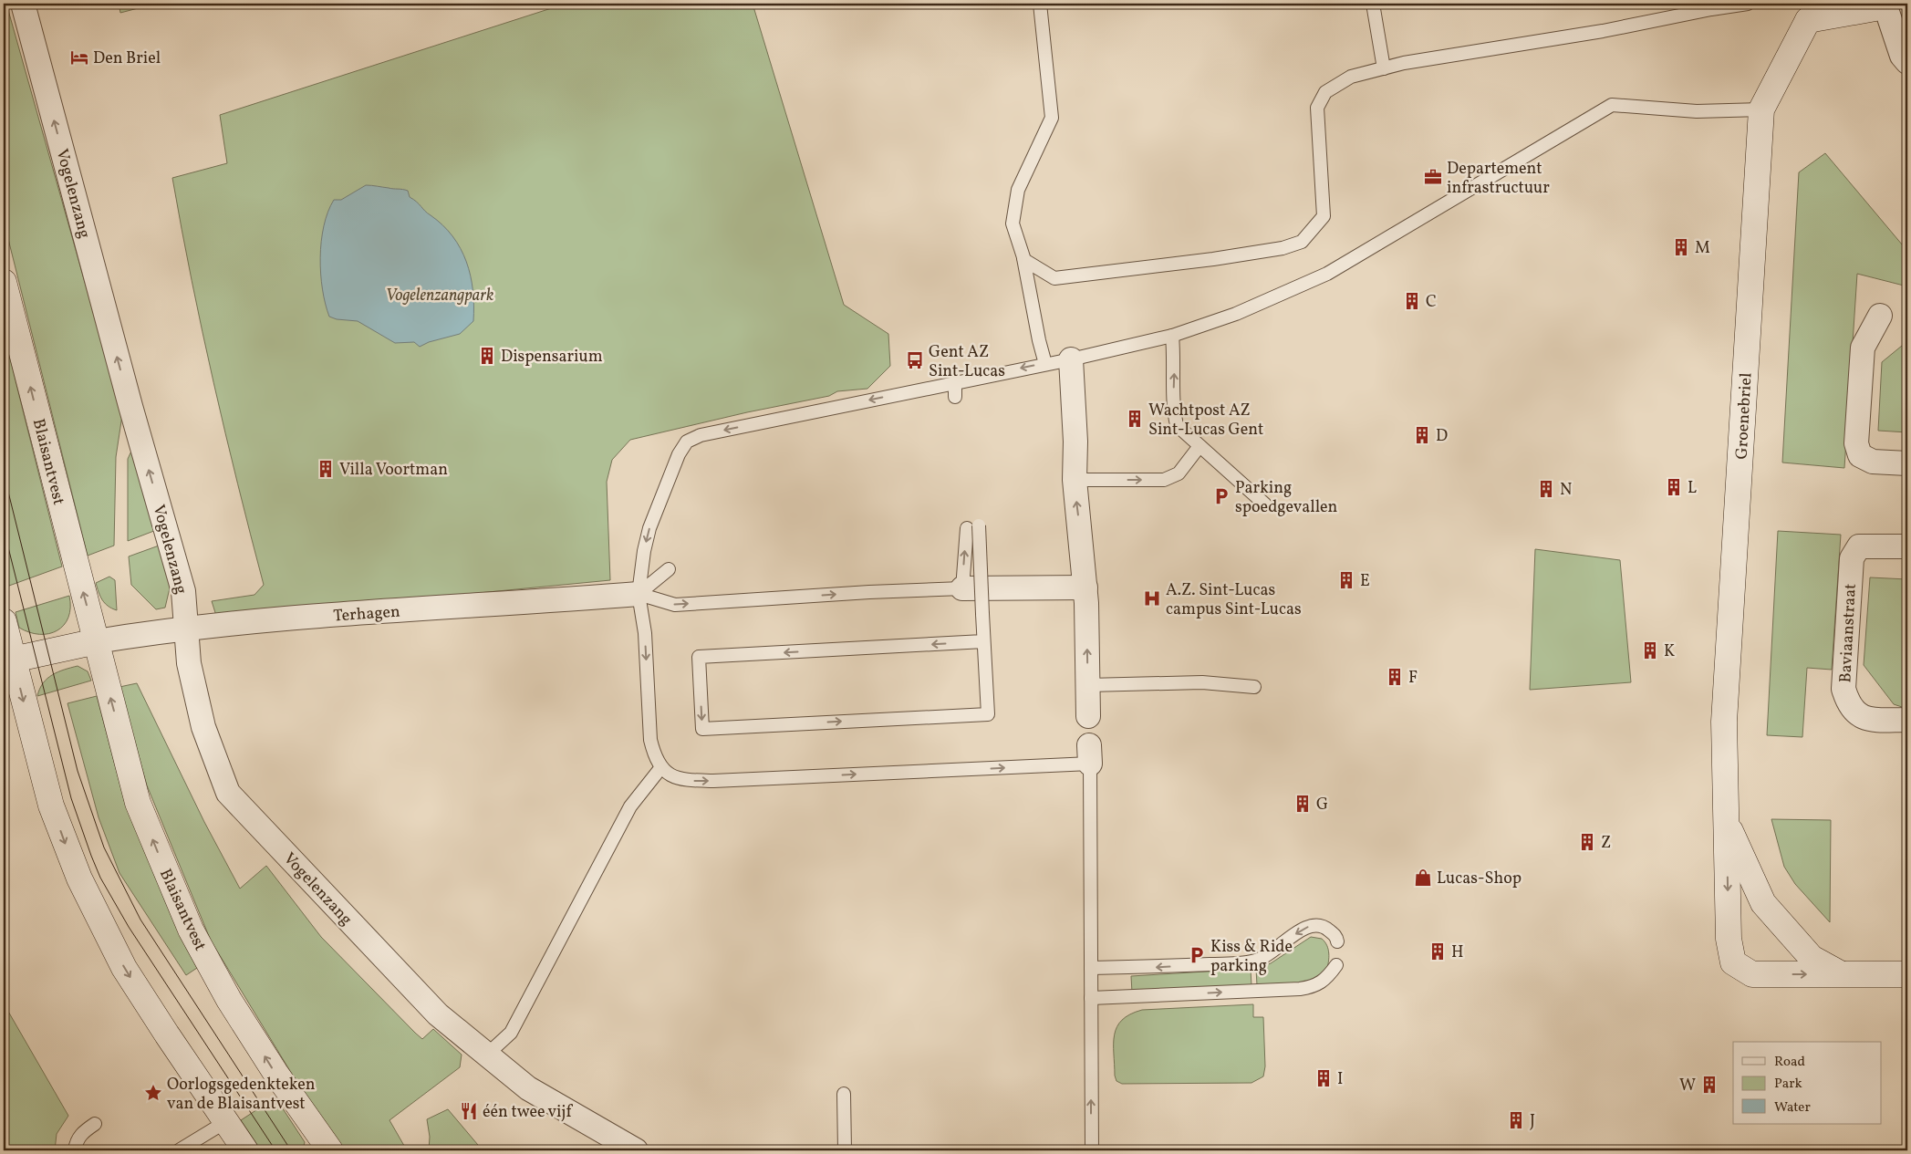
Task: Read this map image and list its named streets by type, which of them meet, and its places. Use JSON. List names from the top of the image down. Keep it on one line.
{"streets":{"main road":["Groenebriel","Blaisantvest"],"street":["Vogelenzang","Terhagen","Baviaanstraat"]},"crossings":[["Vogelenzang","Terhagen"],["Blaisantvest","Terhagen"]],"one_way":["Vogelenzang"],"parks":["Vogelenzangpark"],"places":{"hotel":["Den Briel"],"office":["Departement infrastructuur"],"building":["M","C","Dispensarium","Wachtpost AZ Sint-Lucas Gent","D","Villa Voortman","L","N","E","K","F","G","Z","H","I","W","J"],"bus stop":["Gent AZ Sint-Lucas"],"parking":["Parking spoedgevallen","Kiss & Ride parking"],"hospital":["A.Z. Sint-Lucas campus Sint-Lucas"],"shop":["Lucas-Shop"],"place":["Oorlogsgedenkteken van de Blaisantvest"],"restaurant":["één twee vijf"]},"legend":["Road","Park","Water"]}
